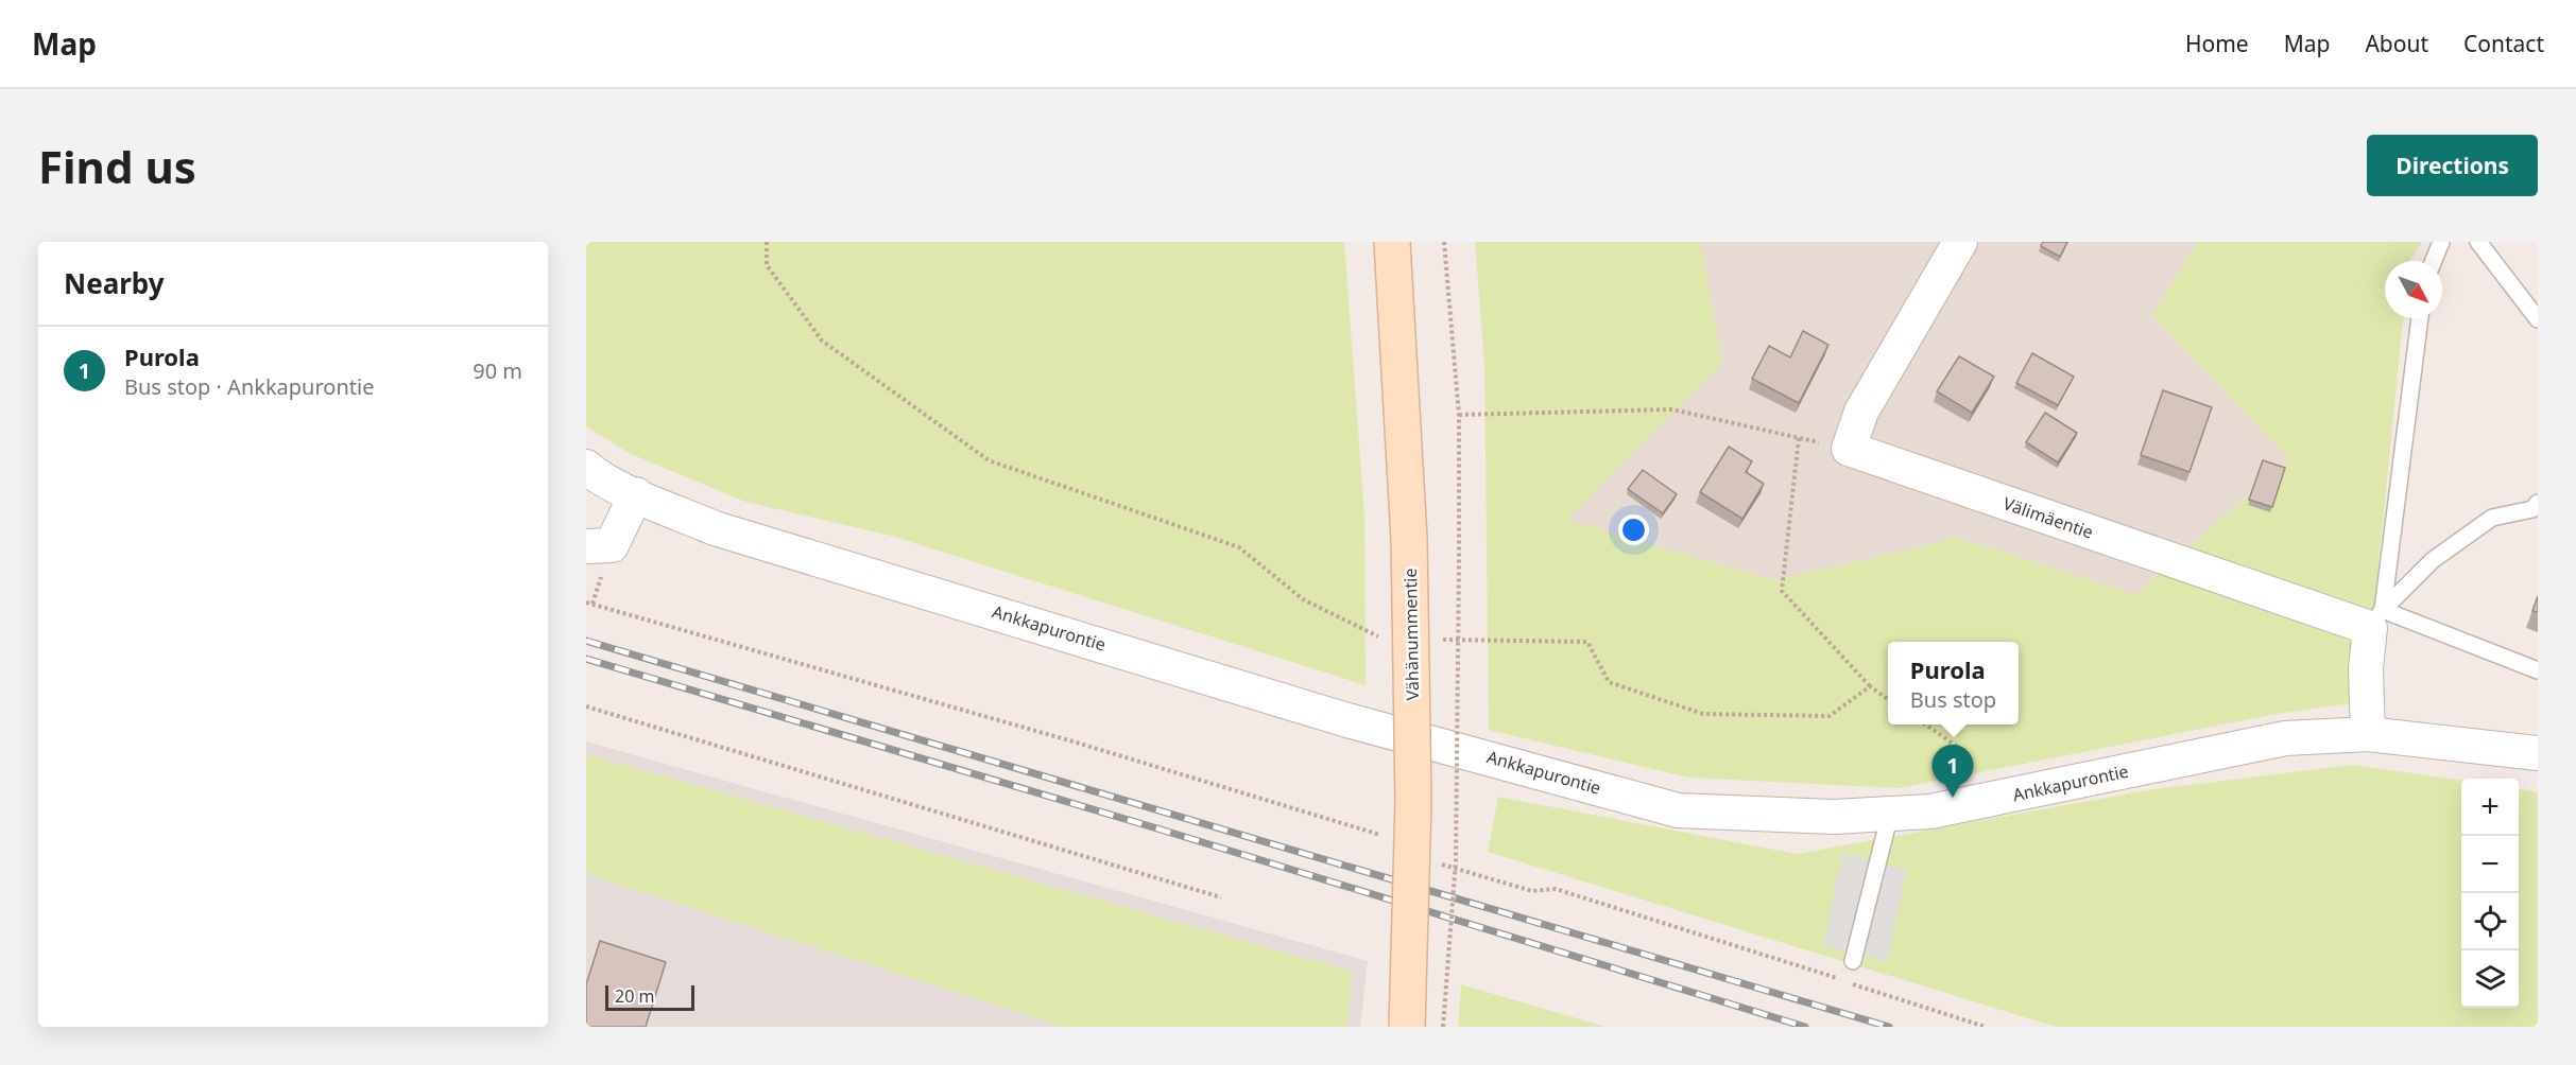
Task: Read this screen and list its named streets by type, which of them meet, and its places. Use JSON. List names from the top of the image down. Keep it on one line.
{"streets":{"main road":["Vähänummentie"],"street":["Välimäentie","Ankkapurontie"]},"scale_bar":"20 m","north":"bottom right","page":{"header":"Map","nav":["Home","Map","About","Contact"],"buttons":"Directions","title":"Find us","heading":"Nearby","list":[{"mark":"1","name":"Purola","note":"Bus stop · Ankkapurontie","value":"90 m"}],"popup":["Purola","Bus stop"],"pins":"1","map_buttons":["+","−"],"scale":"20 m"}}
